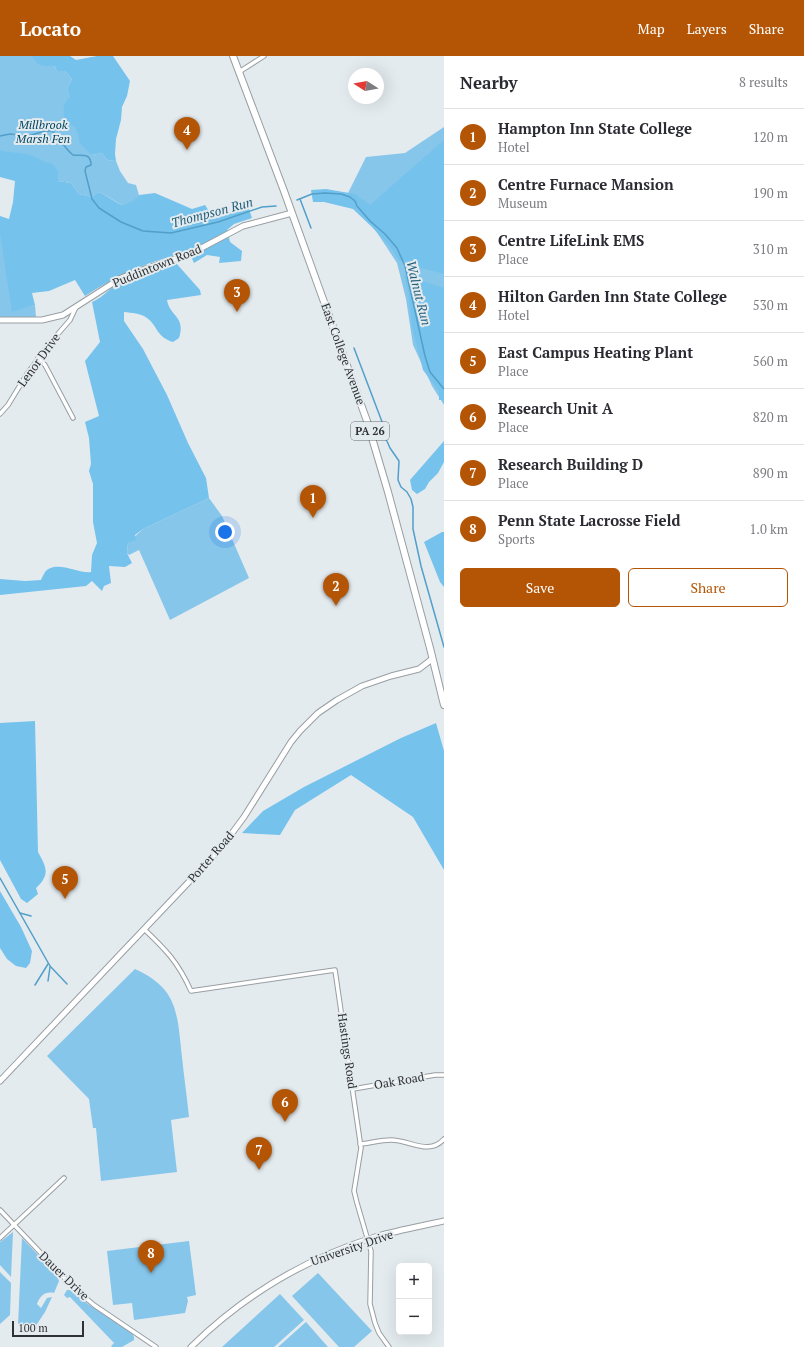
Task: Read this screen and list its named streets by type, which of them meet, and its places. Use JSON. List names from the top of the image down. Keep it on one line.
{"streets":{"main road":["East College Avenue","PA 26"],"street":["Puddintown Road","Lenor Drive","Porter Road","Hastings Road","Oak Road","University Drive","Dauer Drive"]},"crossings":[["Puddintown Road","East College Avenue"],["Puddintown Road","Lenor Drive"],["East College Avenue","Porter Road"],["Porter Road","Hastings Road"],["Hastings Road","Oak Road"],["Hastings Road","University Drive"]],"water":["Thompson Run","Walnut Run"],"parks":["Millbrook Marsh Fen"],"scale_bar":"100 m","north":"left","page":{"header":"Locato","nav":["Map","Layers","Share"],"heading":["Nearby","8 results"],"list":[{"mark":"1","name":"Hampton Inn State College","note":"Hotel","value":"120 m"},{"mark":"2","name":"Centre Furnace Mansion","note":"Museum","value":"190 m"},{"mark":"3","name":"Centre LifeLink EMS","note":"Place","value":"310 m"},{"mark":"4","name":"Hilton Garden Inn State College","note":"Hotel","value":"530 m"},{"mark":"5","name":"East Campus Heating Plant","note":"Place","value":"560 m"},{"mark":"6","name":"Research Unit A","note":"Place","value":"820 m"},{"mark":"7","name":"Research Building D","note":"Place","value":"890 m"},{"mark":"8","name":"Penn State Lacrosse Field","note":"Sports","value":"1.0 km"}],"pins":["4","3","1","2","5","6","7","8"],"buttons":["Save","Share"],"map_buttons":["+","−"],"scale":"100 m"}}
